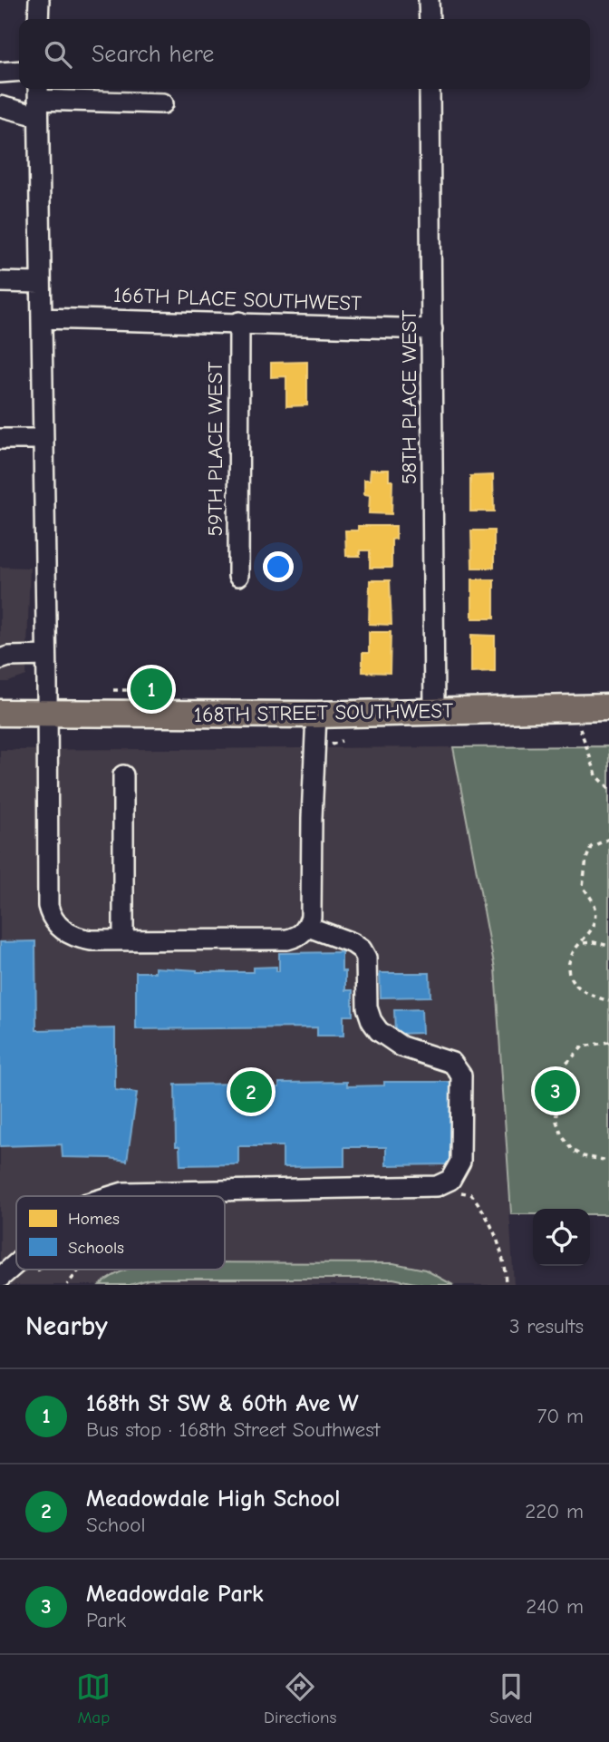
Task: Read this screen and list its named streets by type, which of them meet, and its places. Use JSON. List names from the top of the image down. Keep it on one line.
{"streets":{"main road":["168TH STREET SOUTHWEST"],"street":["166TH PLACE SOUTHWEST","58TH PLACE WEST","59TH PLACE WEST"]},"crossings":[["166TH PLACE SOUTHWEST","58TH PLACE WEST"],["166TH PLACE SOUTHWEST","59TH PLACE WEST"],["58TH PLACE WEST","168TH STREET SOUTHWEST"]],"legend":["Homes","Schools"],"page":{"search":"Search here","pins":["1","3","2"],"heading":["Nearby","3 results"],"list":[{"mark":"1","name":"168th St SW & 60th Ave W","note":"Bus stop · 168th Street Southwest","value":"70 m"},{"mark":"2","name":"Meadowdale High School","note":"School","value":"220 m"},{"mark":"3","name":"Meadowdale Park","note":"Park","value":"240 m"}],"nav":["Map","Directions","Saved"]}}
